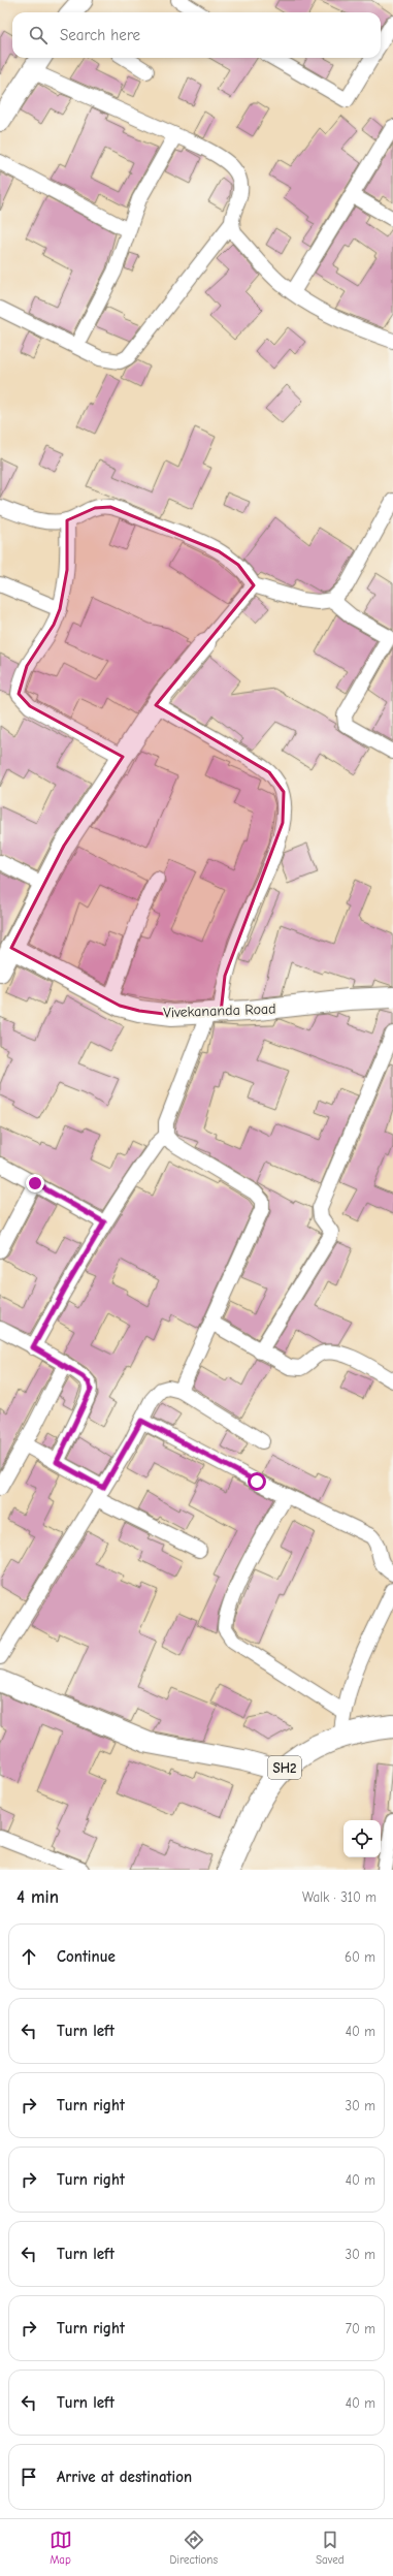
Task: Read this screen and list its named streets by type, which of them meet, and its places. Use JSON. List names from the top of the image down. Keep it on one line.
{"streets":{"main road":["SH2"],"street":["Vivekananda Road"]},"page":{"search":"Search here","heading":["4 min","Walk · 310 m"],"list":[["Continue","60 m"],["Turn left","40 m"],["Turn right","30 m"],["Turn right","40 m"],["Turn left","30 m"],["Turn right","70 m"],["Turn left","40 m"],"Arrive at destination"],"nav":["Map","Directions","Saved"]}}
